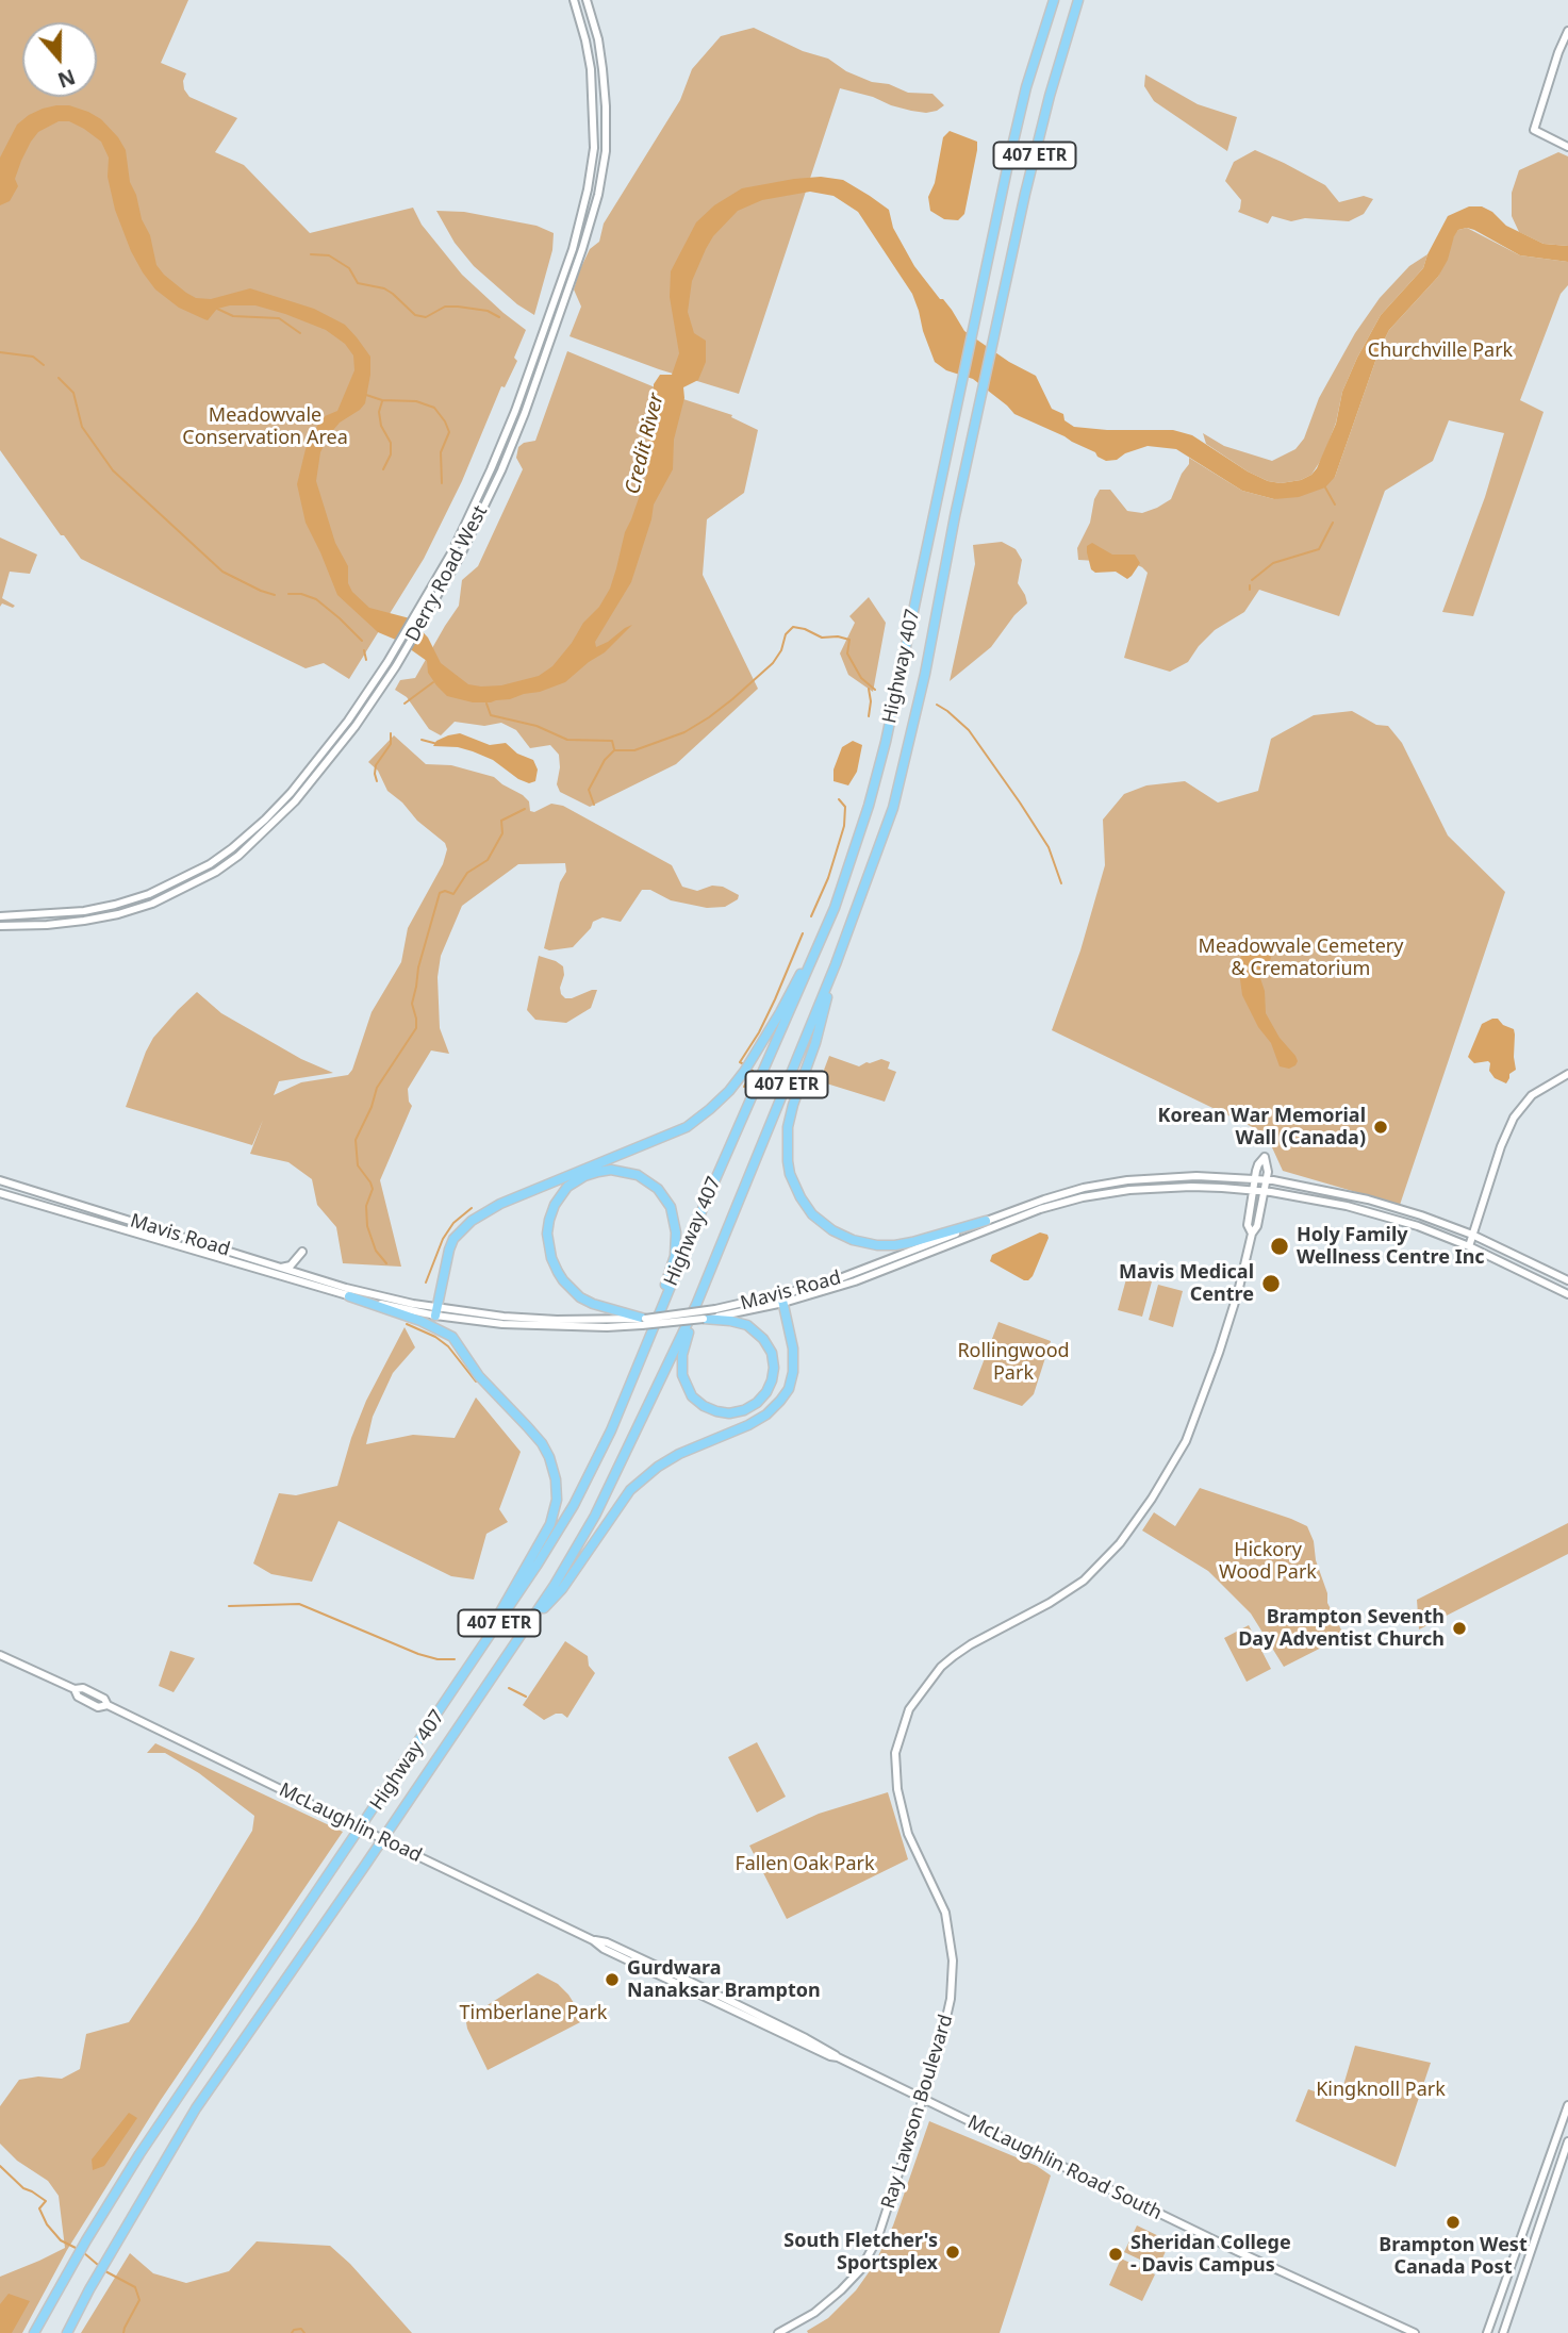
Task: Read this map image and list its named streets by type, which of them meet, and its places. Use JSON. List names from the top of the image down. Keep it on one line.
{"streets":{"highway":["407 ETR","Highway 407"],"main road":["Derry Road West","Mavis Road","McLaughlin Road","Ray Lawson Boulevard","McLaughlin Road South"]},"crossings":[["Mavis Road","Ray Lawson Boulevard"],["McLaughlin Road","McLaughlin Road South"],["Ray Lawson Boulevard","McLaughlin Road South"]],"water":["Credit River"],"parks":["Churchville Park","Meadowvale Conservation Area","Meadowvale Cemetery & Crematorium","Rollingwood Park","Hickory Wood Park","Fallen Oak Park","Timberlane Park","Kingknoll Park"],"places":["Korean War Memorial Wall (Canada)","Holy Family Wellness Centre Inc","Mavis Medical Centre","Brampton Seventh Day Adventist Church","Gurdwara Nanaksar Brampton","Brampton West Canada Post","South Fletcher's Sportsplex","Sheridan College - Davis Campus"],"north":"bottom"}
